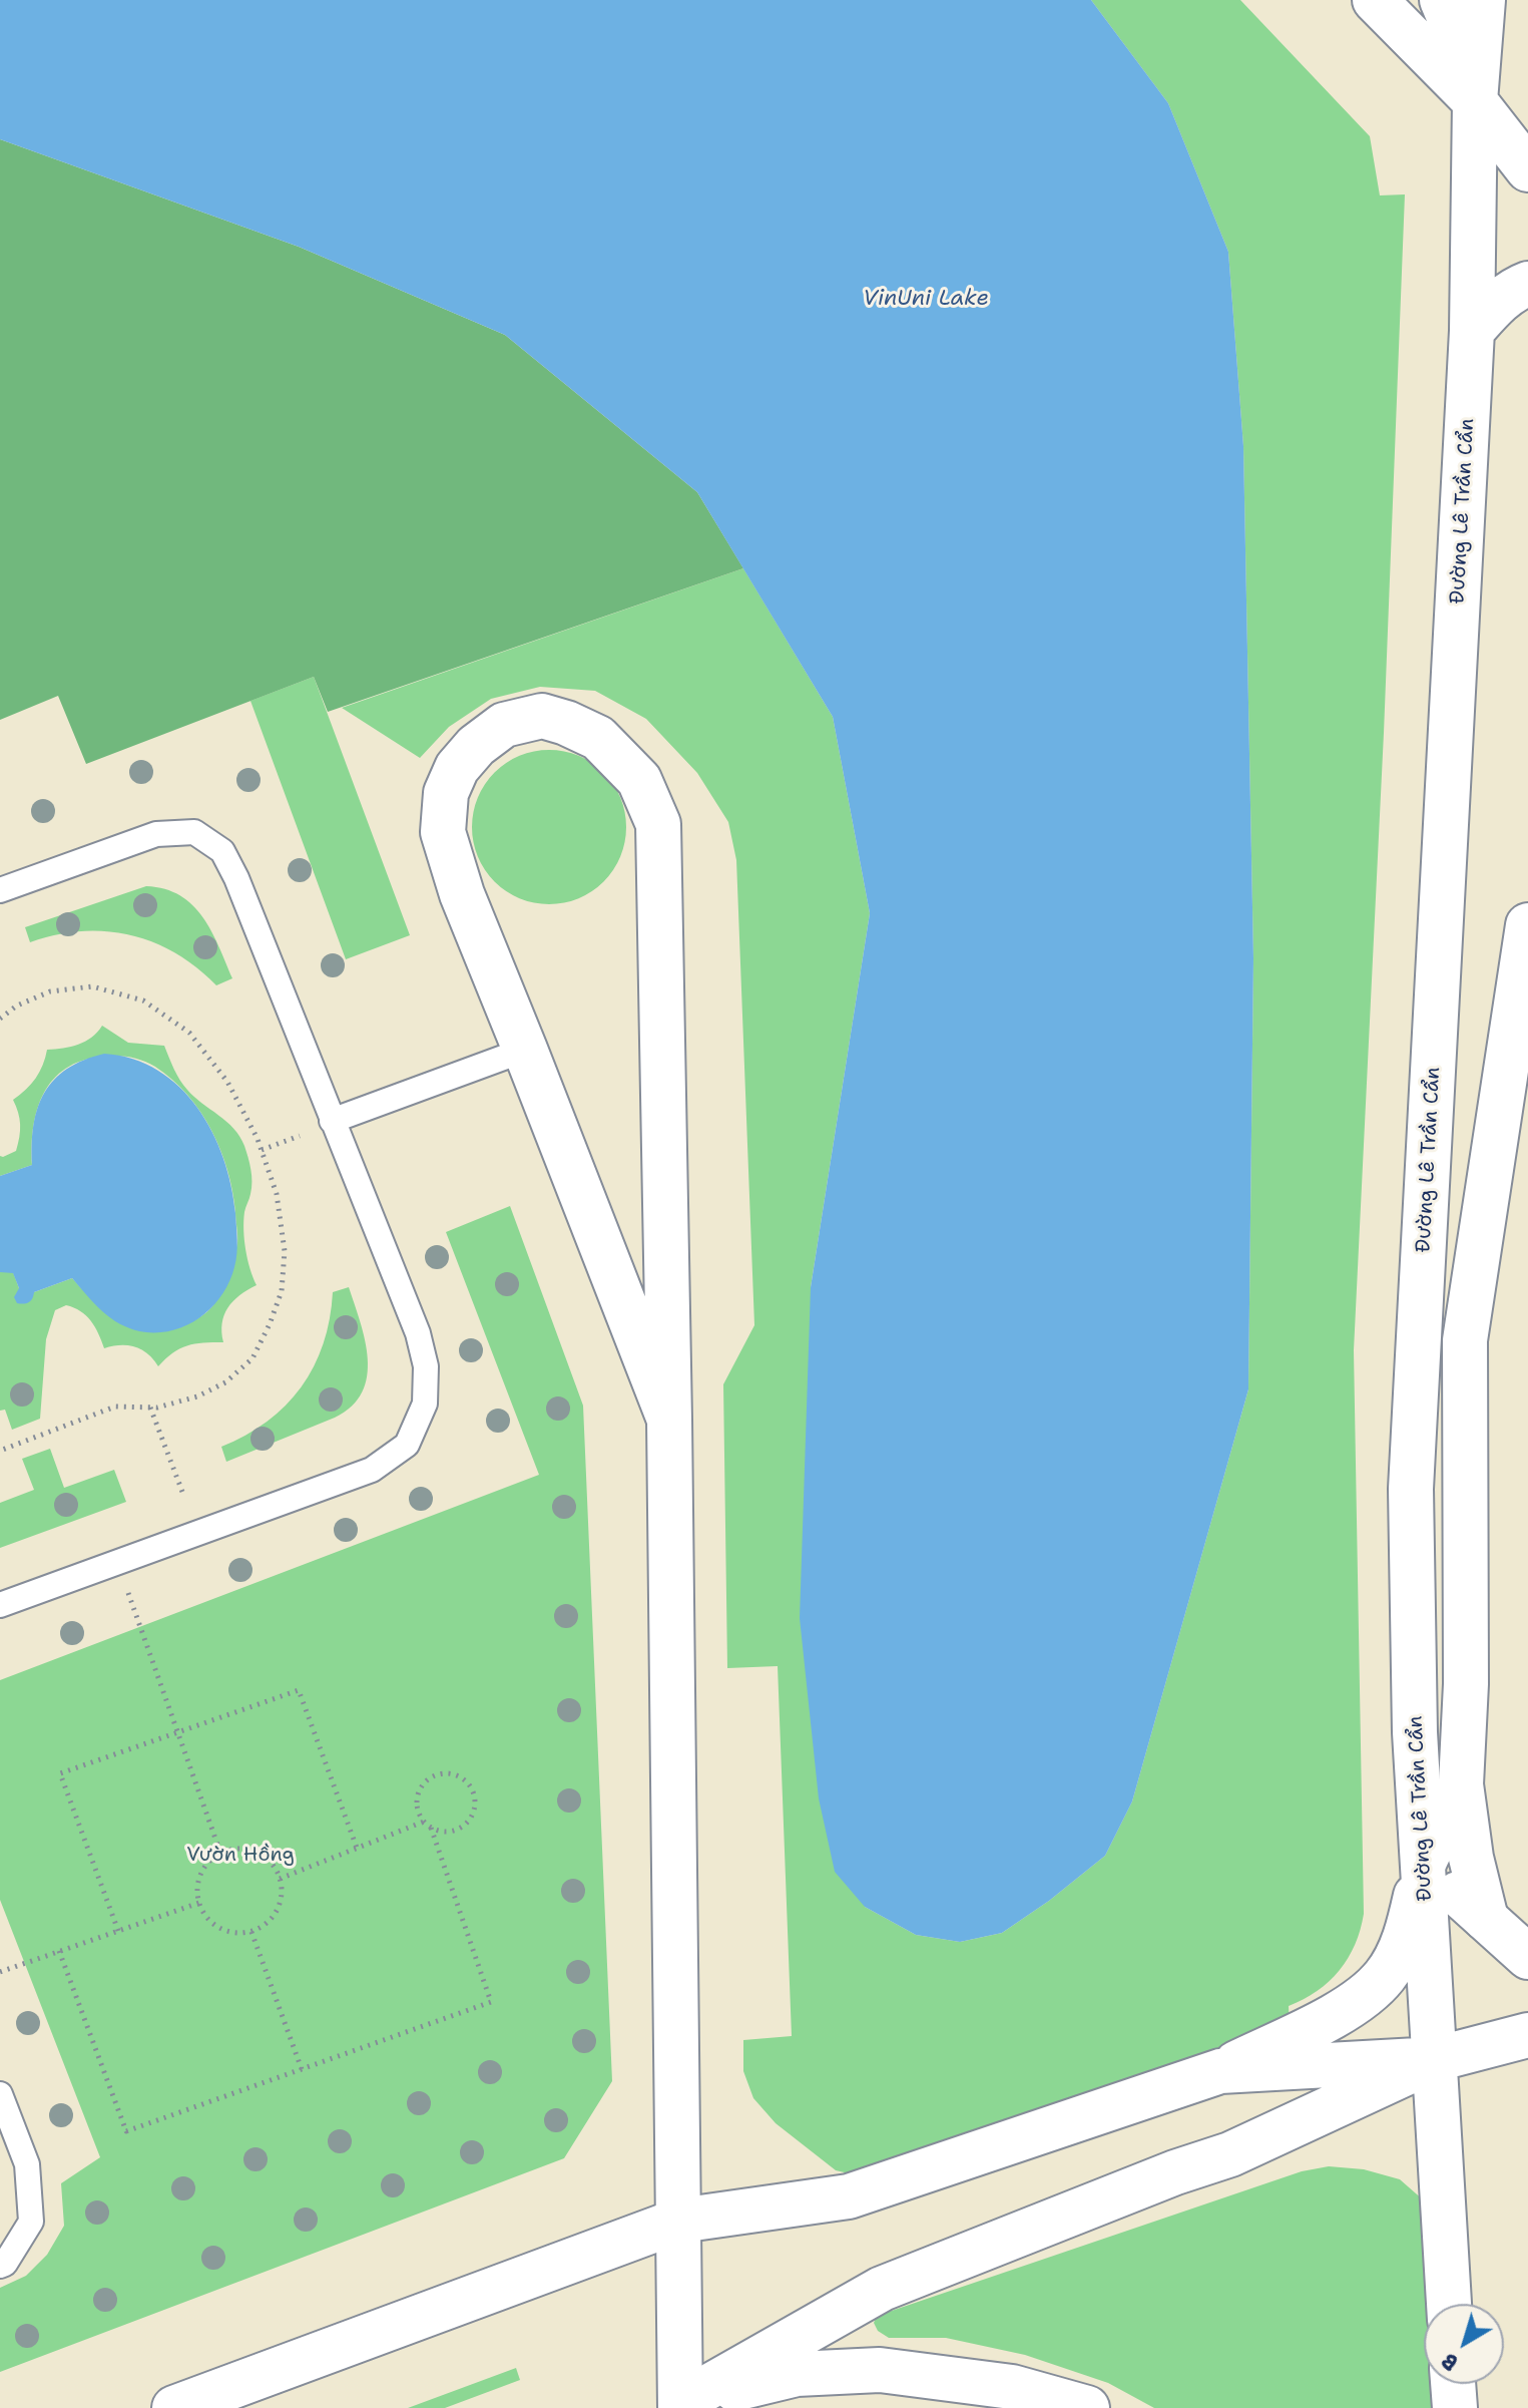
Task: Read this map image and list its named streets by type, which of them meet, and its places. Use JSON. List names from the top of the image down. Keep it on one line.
{"streets":{"main road":["Đường Lê Trần Cẩn"]},"water":["VinUni Lake"],"parks":["Vườn Hồng"],"north":"bottom left"}
